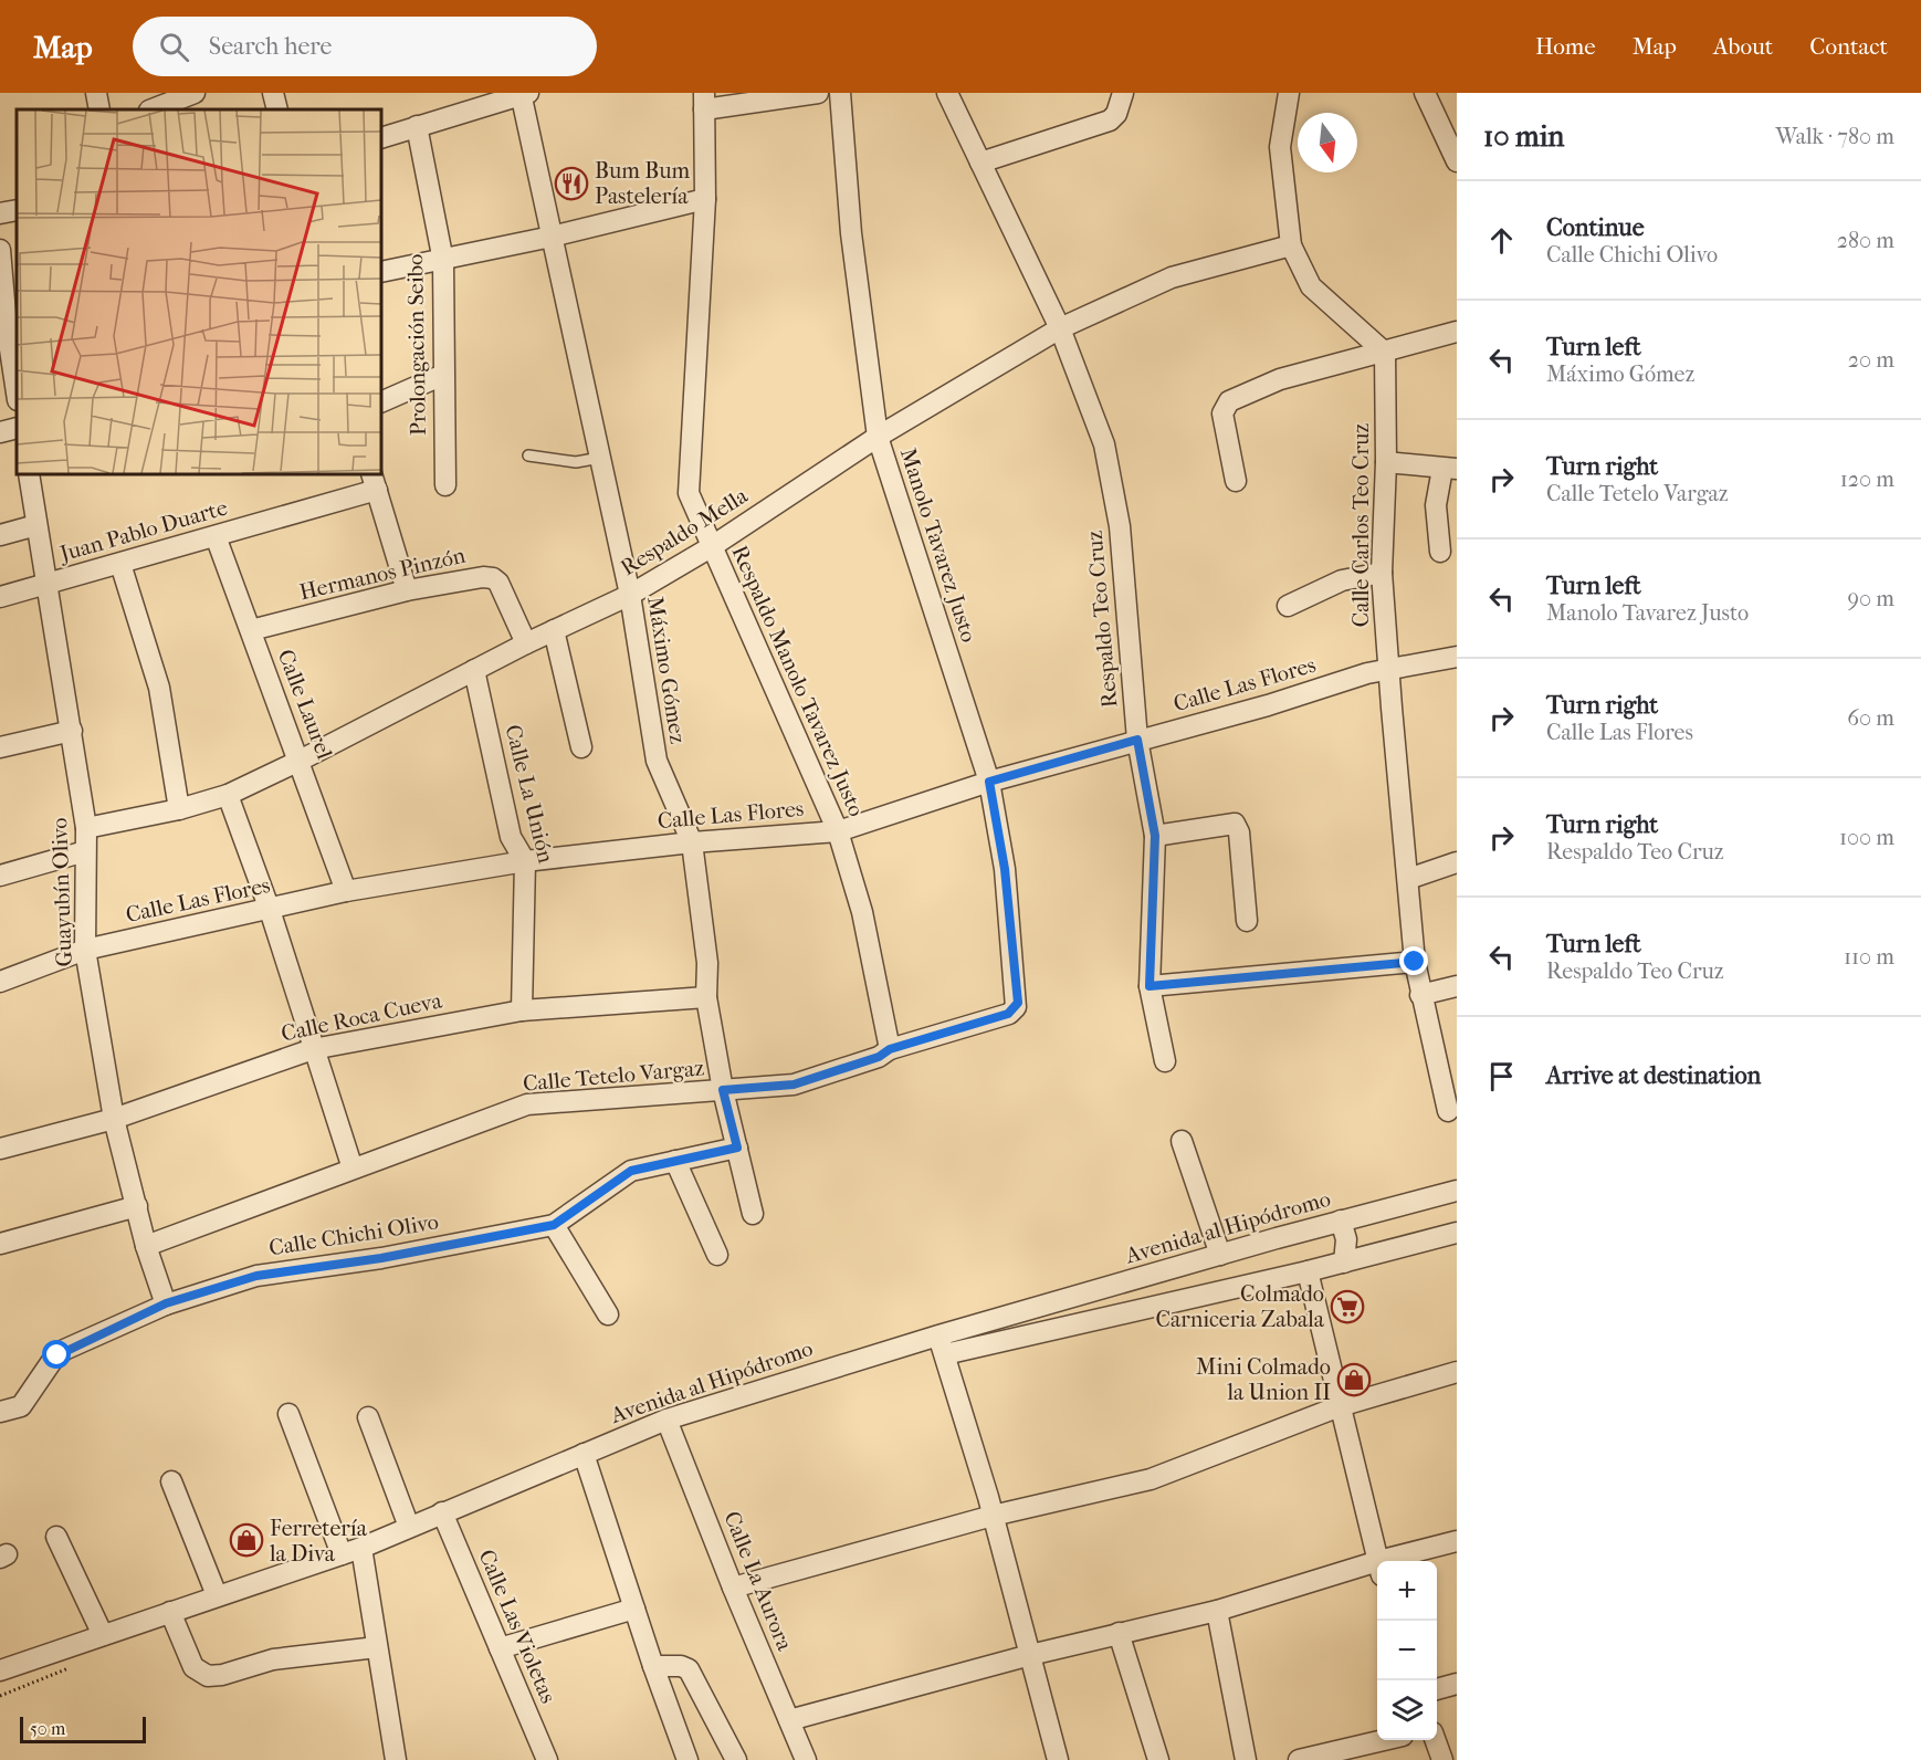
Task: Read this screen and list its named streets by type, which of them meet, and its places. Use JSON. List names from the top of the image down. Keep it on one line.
{"streets":{"street":["Prolongación Seibo","Calle Carlos Teo Cruz","Juan Pablo Duarte","Respaldo Mella","Manolo Tavarez Justo","Hermanos Pinzón","Respaldo Teo Cruz","Máximo Gómez","Respaldo Manolo Tavarez Justo","Calle Las Flores","Calle Laurel","Calle La Unión","Guayubín Olivo","Calle Roca Cueva","Calle Tetelo Vargaz","Avenida al Hipódromo","Calle Chichi Olivo","Calle La Aurora","Calle Las Violetas"]},"crossings":[["Calle Carlos Teo Cruz","Calle Las Flores"],["Juan Pablo Duarte","Calle Laurel"],["Juan Pablo Duarte","Guayubín Olivo"],["Respaldo Mella","Manolo Tavarez Justo"],["Respaldo Mella","Hermanos Pinzón"],["Respaldo Mella","Respaldo Teo Cruz"],["Respaldo Mella","Máximo Gómez"],["Respaldo Mella","Respaldo Manolo Tavarez Justo"],["Respaldo Mella","Calle Laurel"],["Respaldo Mella","Calle La Unión"],["Respaldo Mella","Guayubín Olivo"],["Manolo Tavarez Justo","Calle Las Flores"],["Manolo Tavarez Justo","Calle Tetelo Vargaz"],["Hermanos Pinzón","Calle Laurel"],["Respaldo Teo Cruz","Calle Las Flores"],["Máximo Gómez","Calle Las Flores"],["Máximo Gómez","Calle Roca Cueva"],["Máximo Gómez","Calle Tetelo Vargaz"],["Máximo Gómez","Calle Chichi Olivo"],["Respaldo Manolo Tavarez Justo","Calle Las Flores"],["Respaldo Manolo Tavarez Justo","Calle Tetelo Vargaz"],["Calle Las Flores","Calle Laurel"],["Calle Las Flores","Calle La Unión"],["Calle Las Flores","Guayubín Olivo"],["Calle La Unión","Calle Roca Cueva"],["Guayubín Olivo","Calle Roca Cueva"],["Guayubín Olivo","Calle Tetelo Vargaz"],["Guayubín Olivo","Calle Chichi Olivo"],["Avenida al Hipódromo","Calle La Aurora"],["Avenida al Hipódromo","Calle Las Violetas"]],"places":{"restaurant":["Bum Bum Pastelería"],"supermarket":["Colmado Carniceria Zabala"],"shop":["Mini Colmado la Union II","Ferretería la Diva"]},"scale_bar":"50 m","north":"bottom","page":{"header":"Map","search":"Search here","nav":["Home","Map","About","Contact"],"heading":["10 min","Walk · 780 m"],"list":[["Continue","Calle Chichi Olivo","280 m"],["Turn left","Máximo Gómez","20 m"],["Turn right","Calle Tetelo Vargaz","120 m"],["Turn left","Manolo Tavarez Justo","90 m"],["Turn right","Calle Las Flores","60 m"],["Turn right","Respaldo Teo Cruz","100 m"],["Turn left","Respaldo Teo Cruz","110 m"],"Arrive at destination"],"map_buttons":["+","−"],"scale":"50 m"}}
